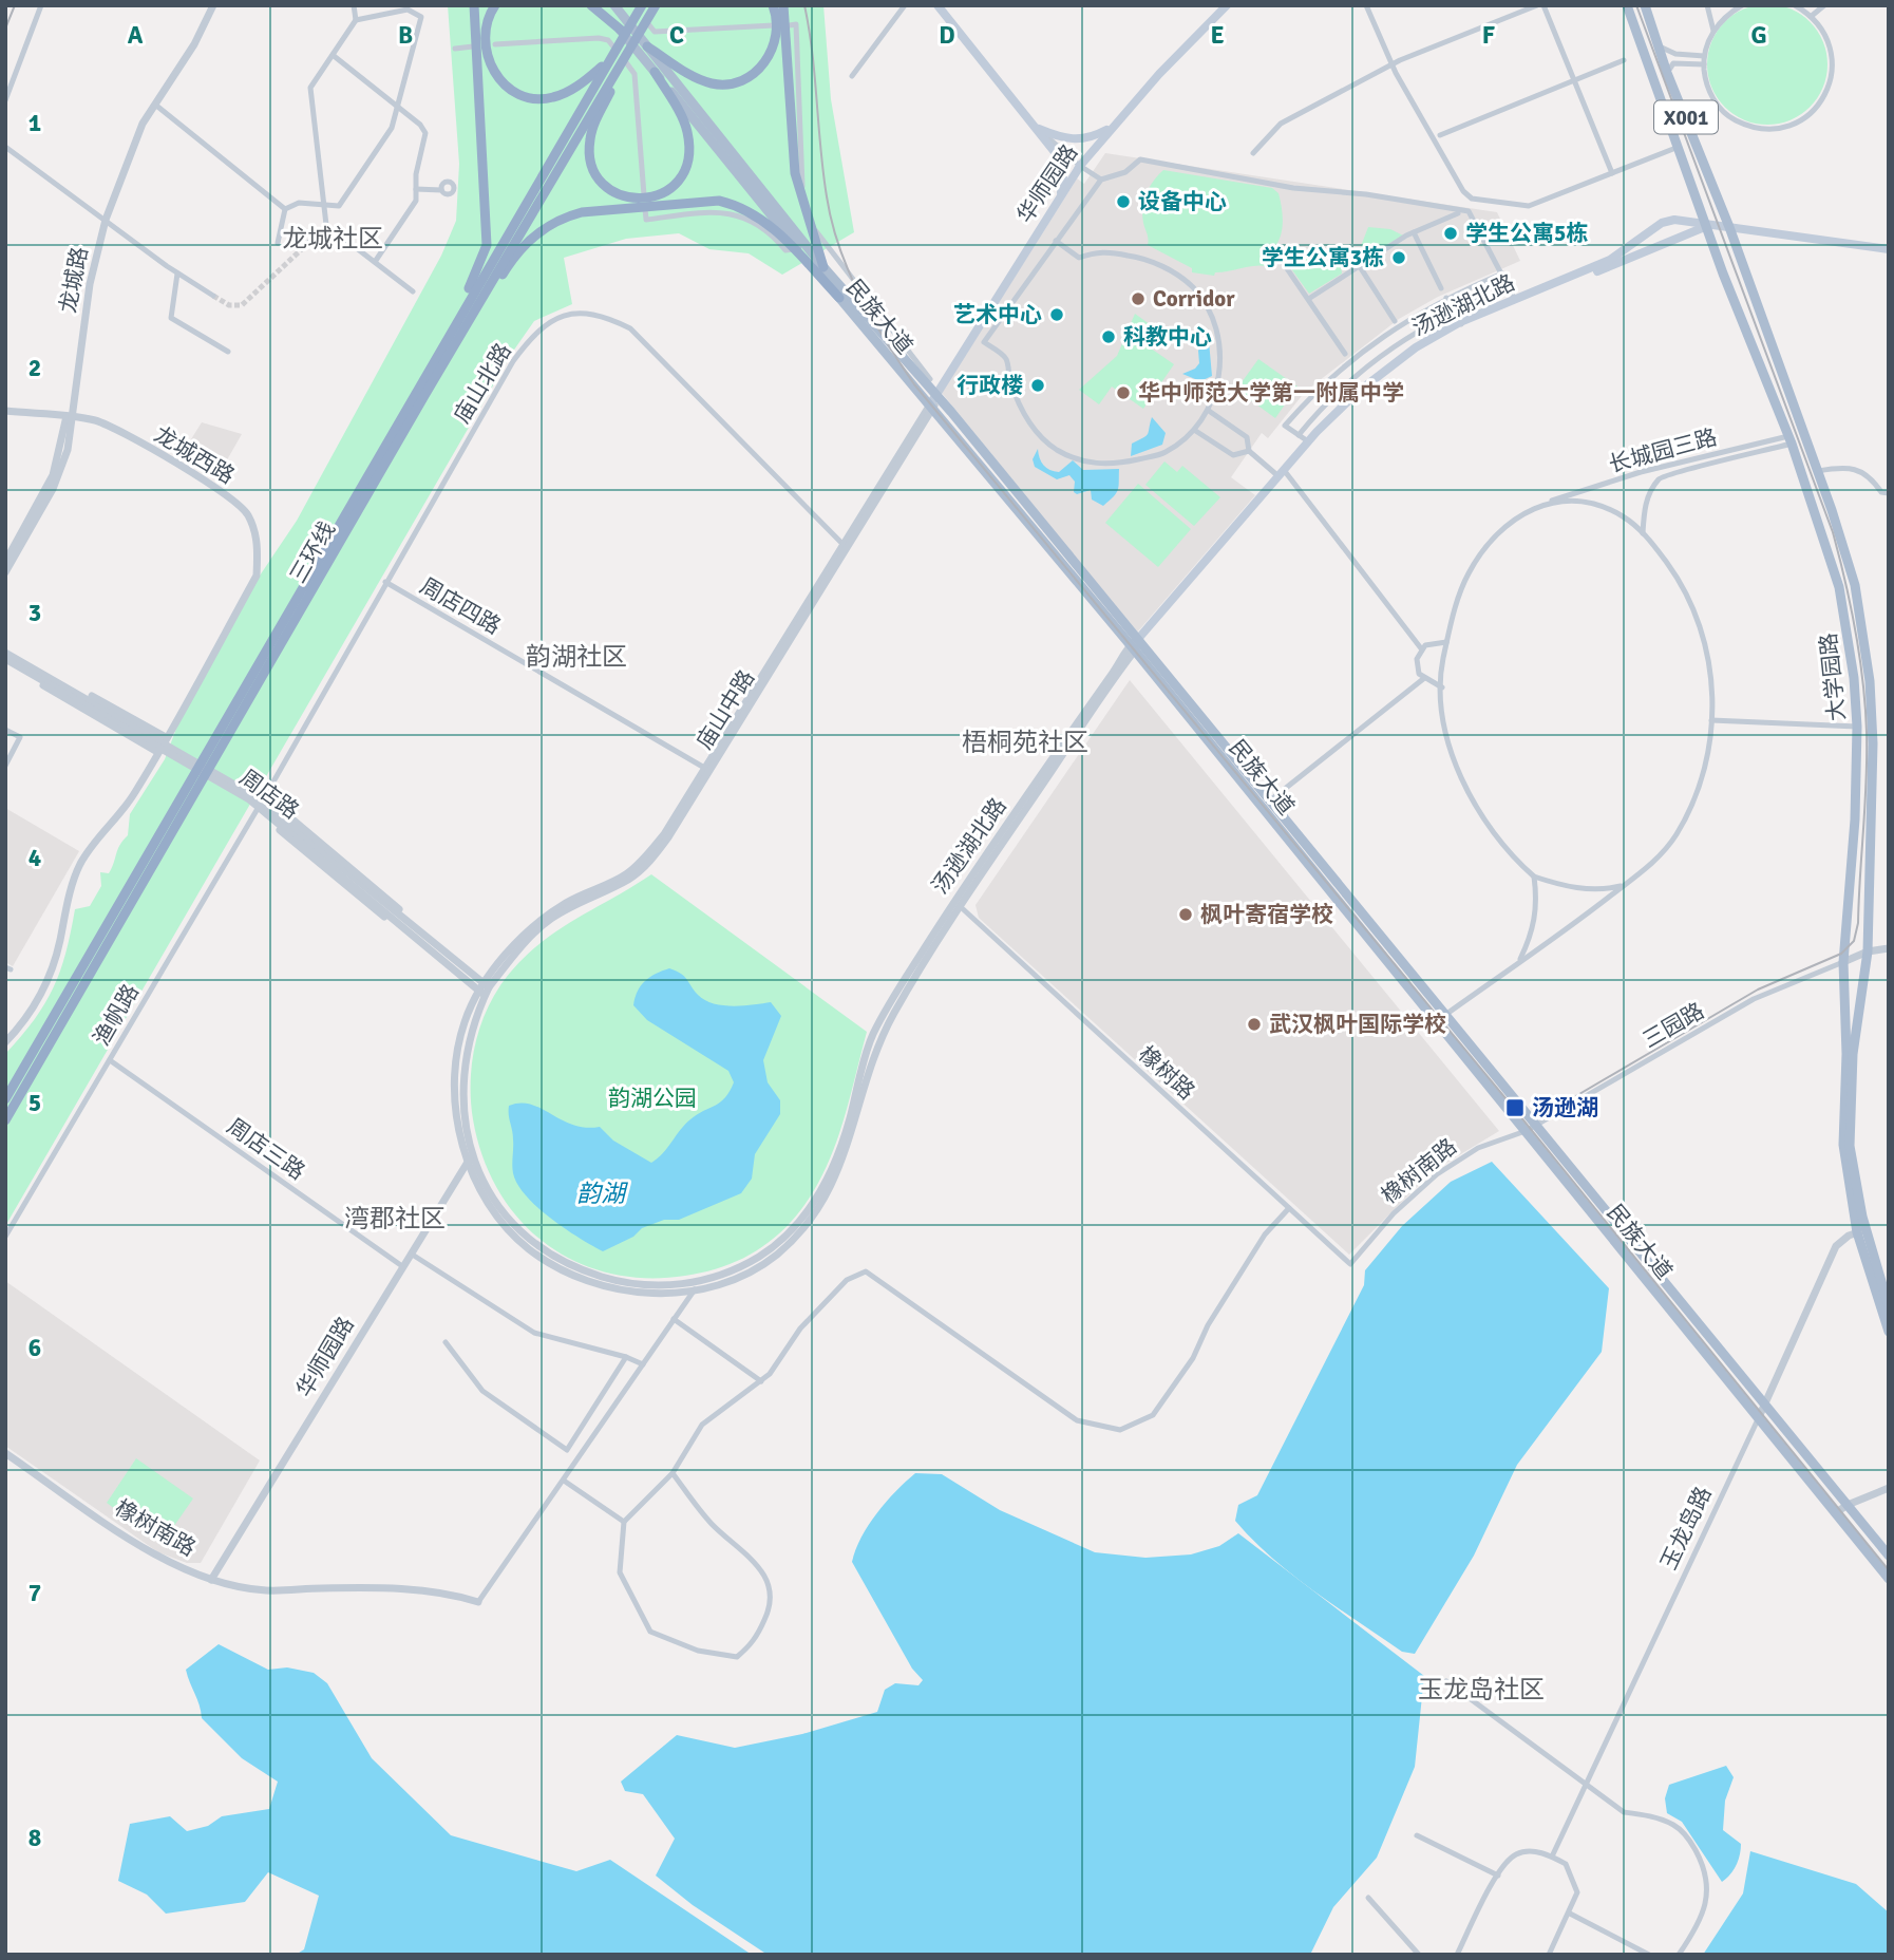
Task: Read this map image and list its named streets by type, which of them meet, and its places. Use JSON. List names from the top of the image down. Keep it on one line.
{"streets":{"highway":["三环线"],"main road":["X001","华师园路","汤逊湖北路","民族大道","大学园路"],"street":["龙城路","庙山北路","长城园三路","龙城西路","周店四路","庙山中路","周店路","渔帆路","三园路","橡树路","周店三路","橡树南路","玉龙岛路"]},"crossings":[["华师园路","汤逊湖北路"],["华师园路","民族大道"],["华师园路","庙山中路"],["华师园路","周店三路"],["华师园路","橡树南路"],["龙城路","龙城西路"],["汤逊湖北路","民族大道"],["汤逊湖北路","大学园路"],["汤逊湖北路","庙山中路"],["汤逊湖北路","周店路"],["汤逊湖北路","橡树路"],["民族大道","庙山中路"],["民族大道","三园路"],["民族大道","橡树南路"],["民族大道","玉龙岛路"],["庙山北路","周店四路"],["庙山北路","庙山中路"],["庙山北路","渔帆路"],["长城园三路","大学园路"],["周店四路","庙山中路"],["大学园路","三园路"],["大学园路","玉龙岛路"],["庙山中路","周店路"],["渔帆路","周店三路"],["三园路","橡树南路"],["橡树路","橡树南路"]],"districts":["龙城社区","韵湖社区","梧桐苑社区","湾郡社区","玉龙岛社区"],"water":["韵湖"],"parks":["韵湖公园"],"places":{"other":["设备中心","学生公寓5栋","学生公寓3栋","Corridor","艺术中心","科教中心","行政楼","华中师范大学第一附属中学","枫叶寄宿学校","武汉枫叶国际学校"],"transit":["汤逊湖"]},"grid":{"columns":["A","B","C","D","E","F","G"],"rows":["1","2","3","4","5","6","7","8"]}}
